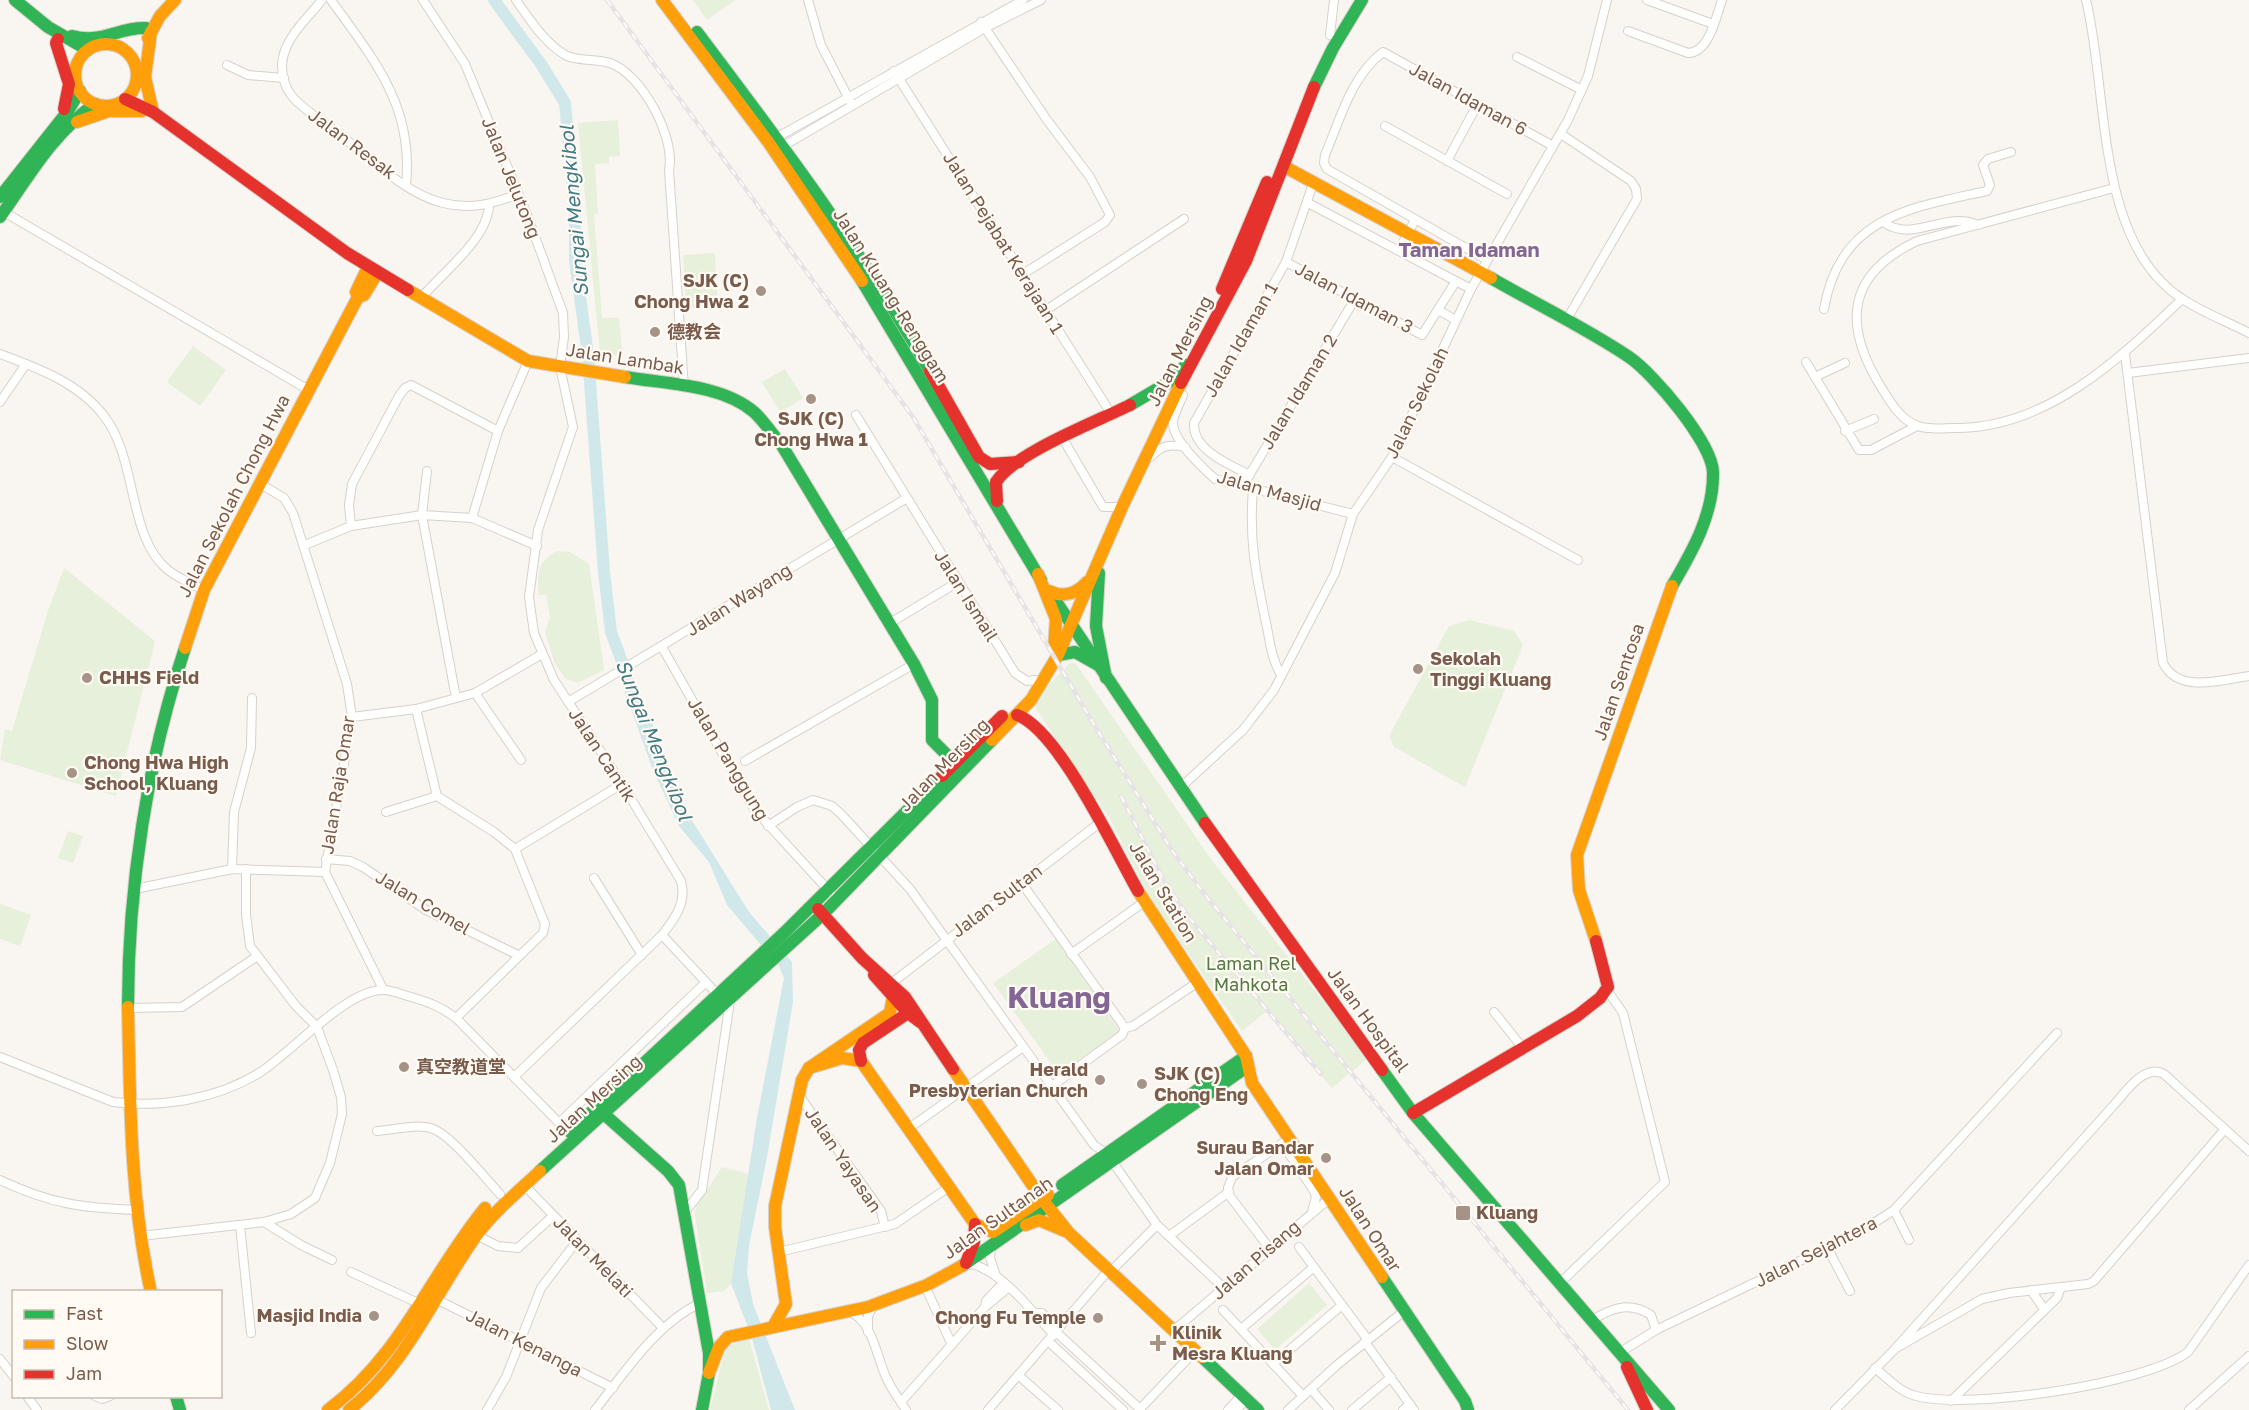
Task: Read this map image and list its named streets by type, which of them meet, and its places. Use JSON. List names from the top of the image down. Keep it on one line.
{"streets":{"main road":["Jalan Kluang-Renggam","Jalan Mersing","Jalan Lambak","Jalan Sekolah Chong Hwa","Jalan Sentosa","Jalan Station","Jalan Hospital","Jalan Sultanah","Jalan Omar"],"street":["Jalan Idaman 6","Jalan Resak","Jalan Jelutong","Jalan Pejabat Kerajaan 1","Jalan Idaman 3","Jalan Idaman 1","Jalan Idaman 2","Jalan Sekolah","Jalan Masjid","Jalan Ismail","Jalan Wayang","Jalan Cantik","Jalan Panggung","Jalan Raja Omar","Jalan Sultan","Jalan Comel","Jalan Yayasan","Jalan Sejahtera","Jalan Melati","Jalan Pisang","Jalan Kenanga"]},"crossings":[["Jalan Idaman 6","Jalan Sekolah"],["Jalan Idaman 6","Jalan Sentosa"],["Jalan Resak","Jalan Jelutong"],["Jalan Jelutong","Jalan Lambak"],["Jalan Jelutong","Jalan Cantik"],["Jalan Kluang-Renggam","Jalan Mersing"],["Jalan Kluang-Renggam","Jalan Hospital"],["Jalan Idaman 3","Jalan Idaman 1"],["Jalan Idaman 3","Jalan Idaman 2"],["Jalan Idaman 1","Jalan Idaman 2"],["Jalan Idaman 1","Jalan Sentosa"],["Jalan Mersing","Jalan Lambak"],["Jalan Mersing","Jalan Masjid"],["Jalan Mersing","Jalan Ismail"],["Jalan Mersing","Jalan Sentosa"],["Jalan Mersing","Jalan Panggung"],["Jalan Mersing","Jalan Station"],["Jalan Mersing","Jalan Hospital"],["Jalan Mersing","Jalan Melati"],["Jalan Mersing","Jalan Kenanga"],["Jalan Lambak","Jalan Sekolah Chong Hwa"],["Jalan Lambak","Jalan Wayang"],["Jalan Lambak","Jalan Cantik"],["Jalan Idaman 2","Jalan Masjid"],["Jalan Sekolah","Jalan Masjid"],["Jalan Sekolah","Jalan Sentosa"],["Jalan Sekolah","Jalan Hospital"],["Jalan Sekolah Chong Hwa","Jalan Raja Omar"],["Jalan Ismail","Jalan Wayang"],["Jalan Wayang","Jalan Cantik"],["Jalan Wayang","Jalan Panggung"],["Jalan Raja Omar","Jalan Comel"],["Jalan Station","Jalan Sultan"],["Jalan Station","Jalan Sultanah"],["Jalan Station","Jalan Omar"],["Jalan Hospital","Jalan Sejahtera"],["Jalan Sultanah","Jalan Omar"],["Jalan Omar","Jalan Pisang"]],"districts":["Taman Idaman","Kluang"],"water":["Sungai Mengkibol"],"parks":["Laman Rel Mahkota"],"places":{"other":["SJK (C) Chong Hwa 2","德教会","SJK (C) Chong Hwa 1","Sekolah Tinggi Kluang","CHHS Field","Chong Hwa High School, Kluang","真空教道堂","Herald Presbyterian Church","SJK (C) Chong Eng","Surau Bandar Jalan Omar","Masjid India","Chong Fu Temple"],"transit":["Kluang"],"health":["Klinik Mesra Kluang"]},"legend":["Fast","Slow","Jam"]}
